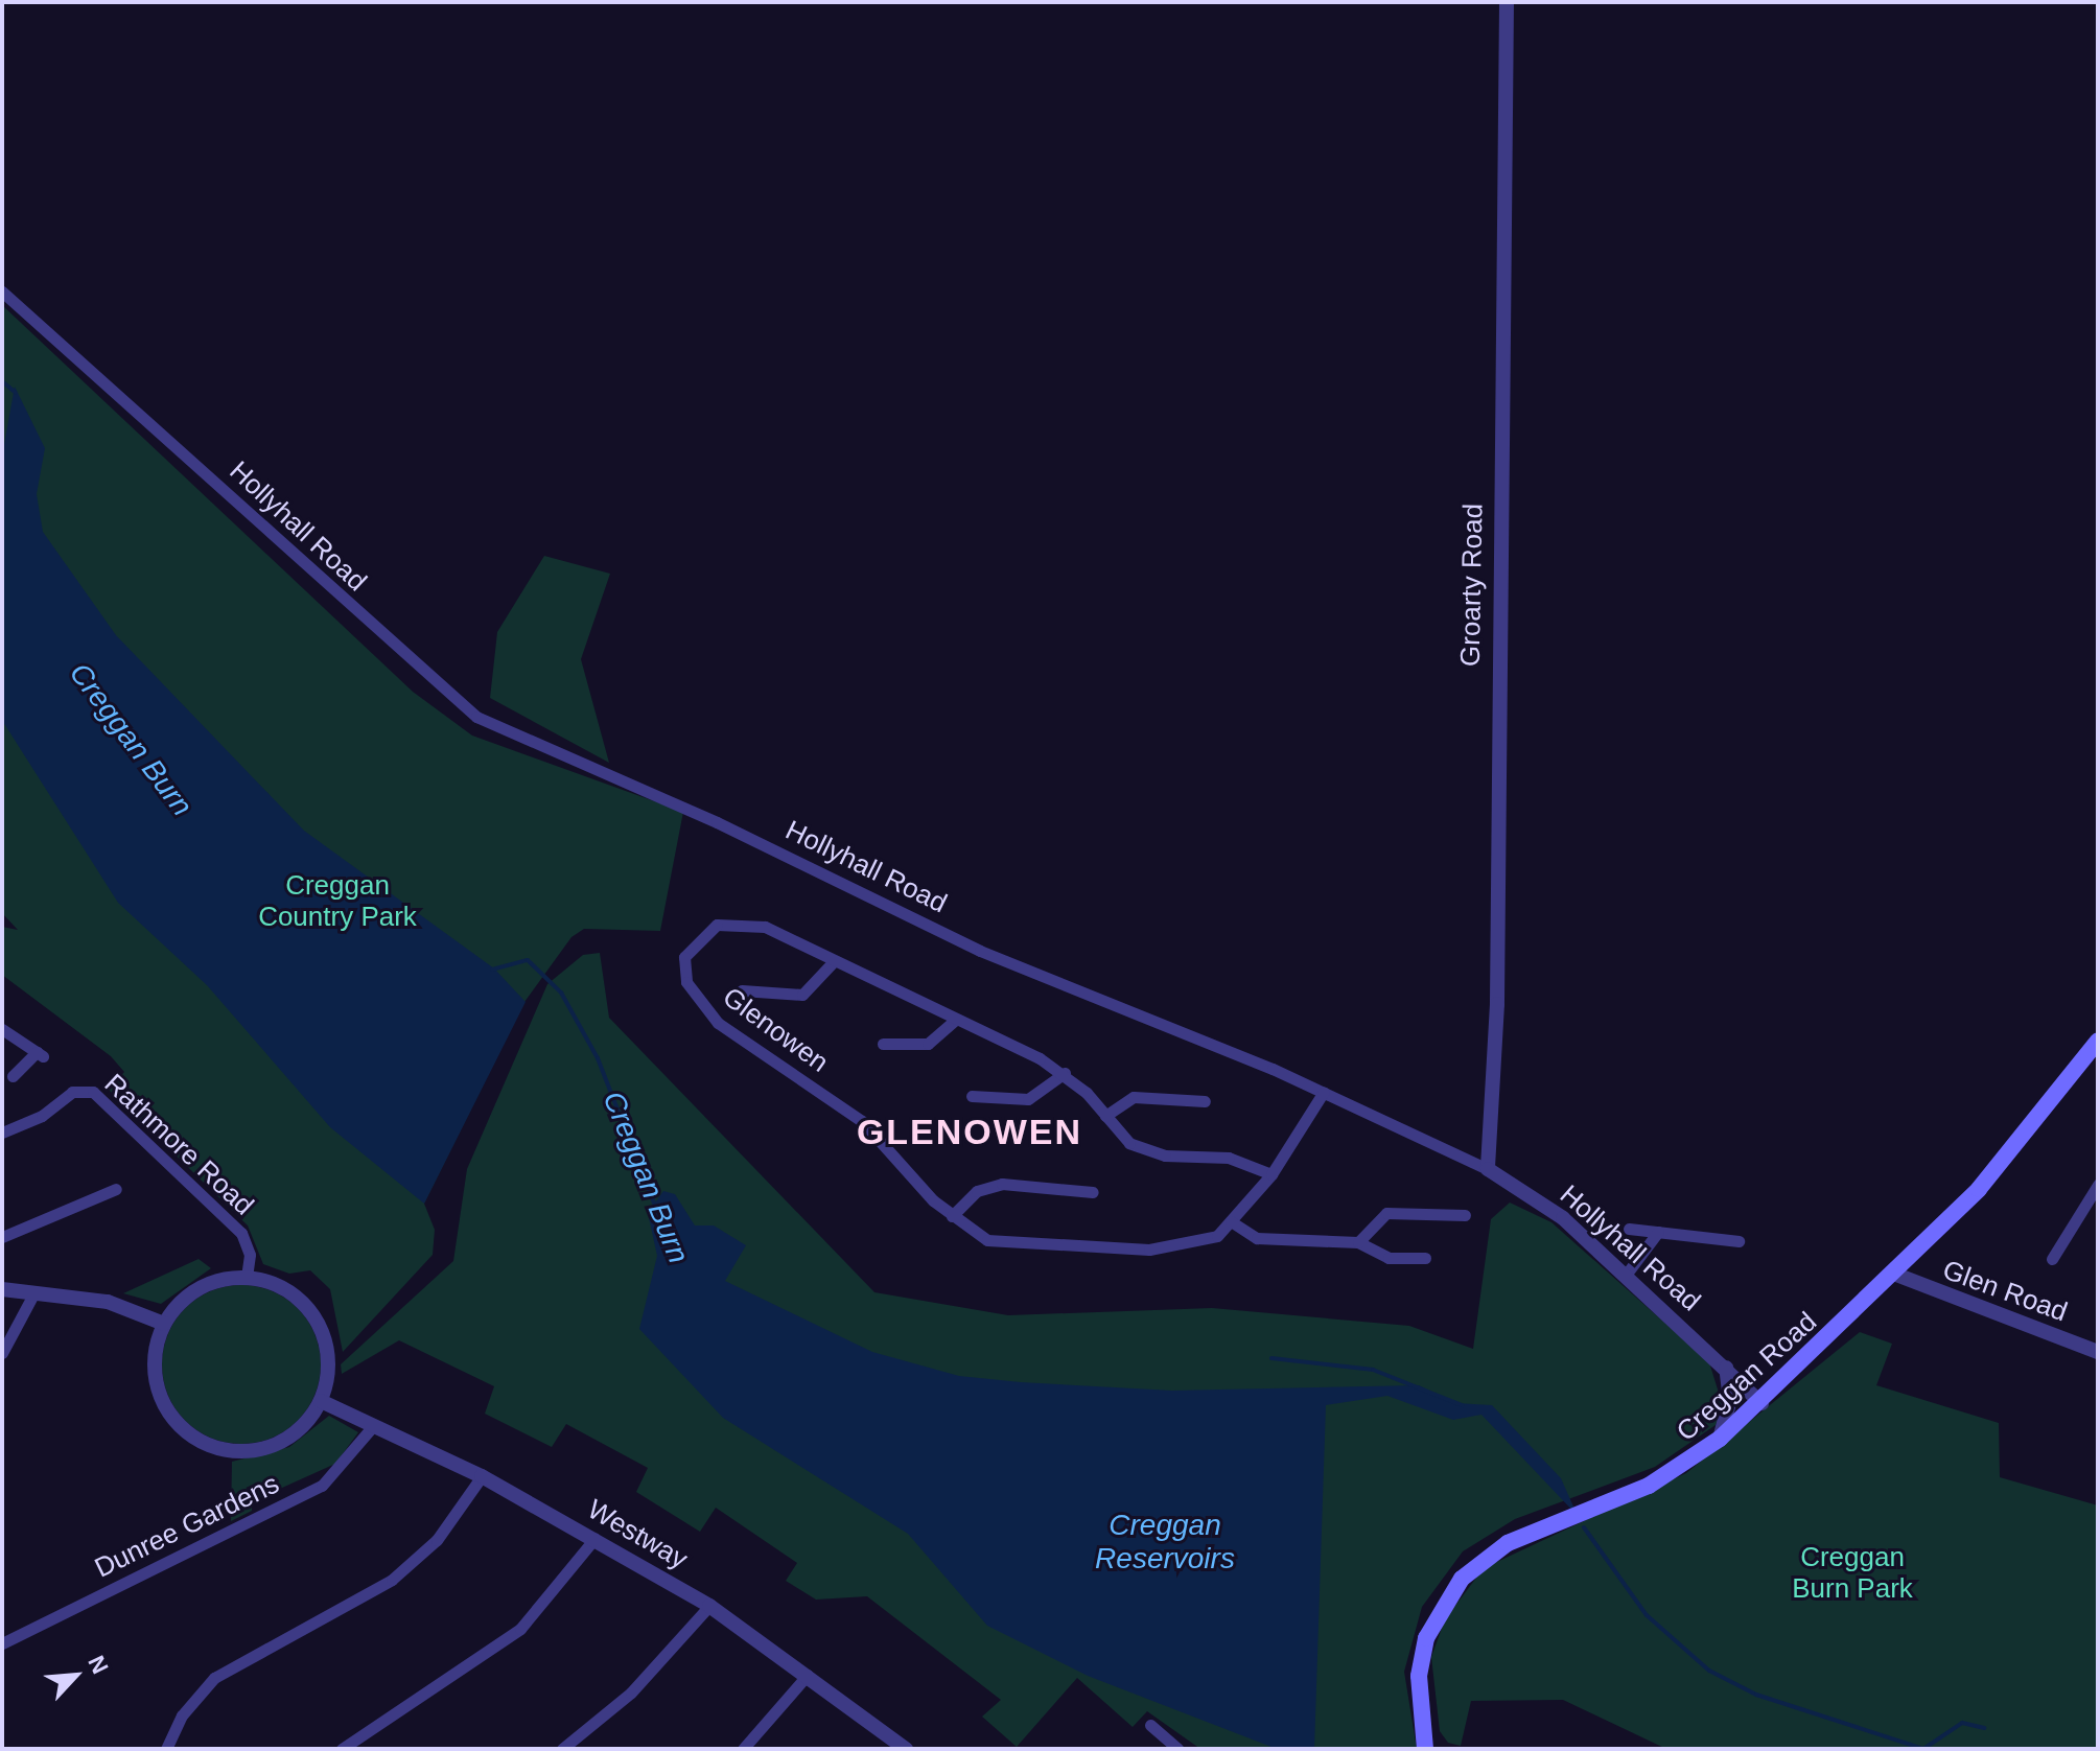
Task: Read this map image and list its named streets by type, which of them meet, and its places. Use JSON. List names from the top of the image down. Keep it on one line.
{"streets":{"main road":["Creggan Road"],"street":["Hollyhall Road","Groarty Road","Glenowen","Rathmore Road","Glen Road","Dunree Gardens","Westway"]},"crossings":[["Hollyhall Road","Groarty Road"],["Hollyhall Road","Glenowen"],["Hollyhall Road","Creggan Road"],["Rathmore Road","Westway"],["Glen Road","Creggan Road"],["Dunree Gardens","Westway"]],"districts":["GLENOWEN"],"water":["Creggan Burn","Creggan Reservoirs"],"parks":["Creggan Country Park","Creggan Burn Park"],"north":"top right"}
